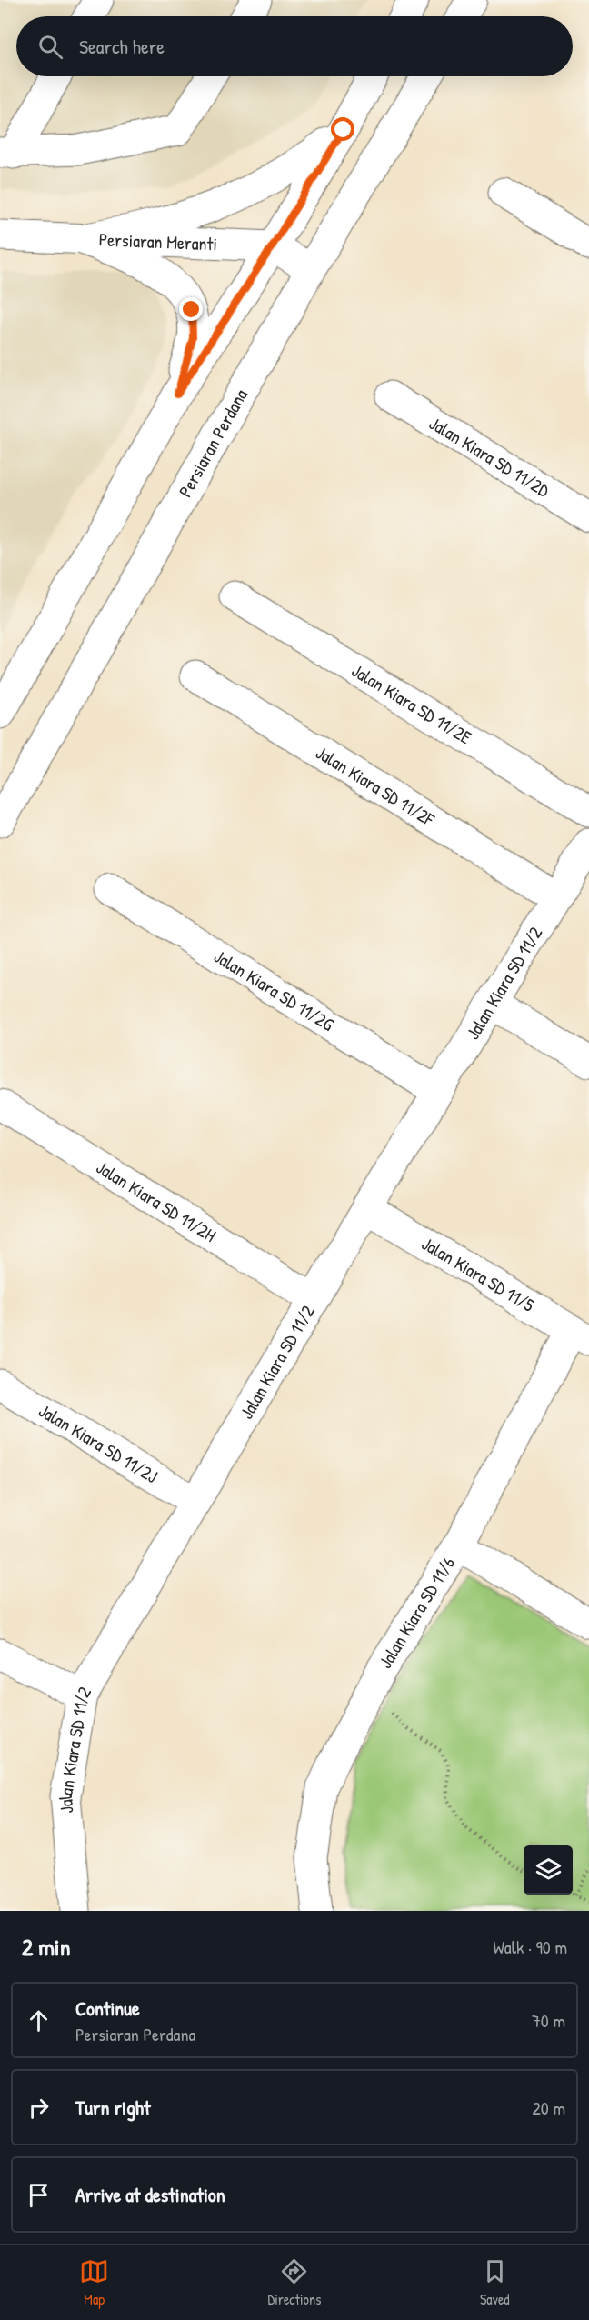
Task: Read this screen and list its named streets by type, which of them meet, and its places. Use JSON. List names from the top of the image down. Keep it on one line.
{"streets":{"street":["Persiaran Meranti","Persiaran Perdana","Jalan Kiara SD 11/2D","Jalan Kiara SD 11/2E","Jalan Kiara SD 11/2F","Jalan Kiara SD 11/2","Jalan Kiara SD 11/2G","Jalan Kiara SD 11/2H","Jalan Kiara SD 11/5","Jalan Kiara SD 11/2J","Jalan Kiara SD 11/6"]},"crossings":[["Persiaran Meranti","Persiaran Perdana"],["Jalan Kiara SD 11/2F","Jalan Kiara SD 11/2"],["Jalan Kiara SD 11/2","Jalan Kiara SD 11/2G"],["Jalan Kiara SD 11/2","Jalan Kiara SD 11/2H"],["Jalan Kiara SD 11/2","Jalan Kiara SD 11/5"],["Jalan Kiara SD 11/2","Jalan Kiara SD 11/2J"],["Jalan Kiara SD 11/5","Jalan Kiara SD 11/6"]],"page":{"search":"Search here","heading":["2 min","Walk · 90 m"],"list":[["Continue","Persiaran Perdana","70 m"],["Turn right","20 m"],"Arrive at destination"],"nav":["Map","Directions","Saved"]}}
